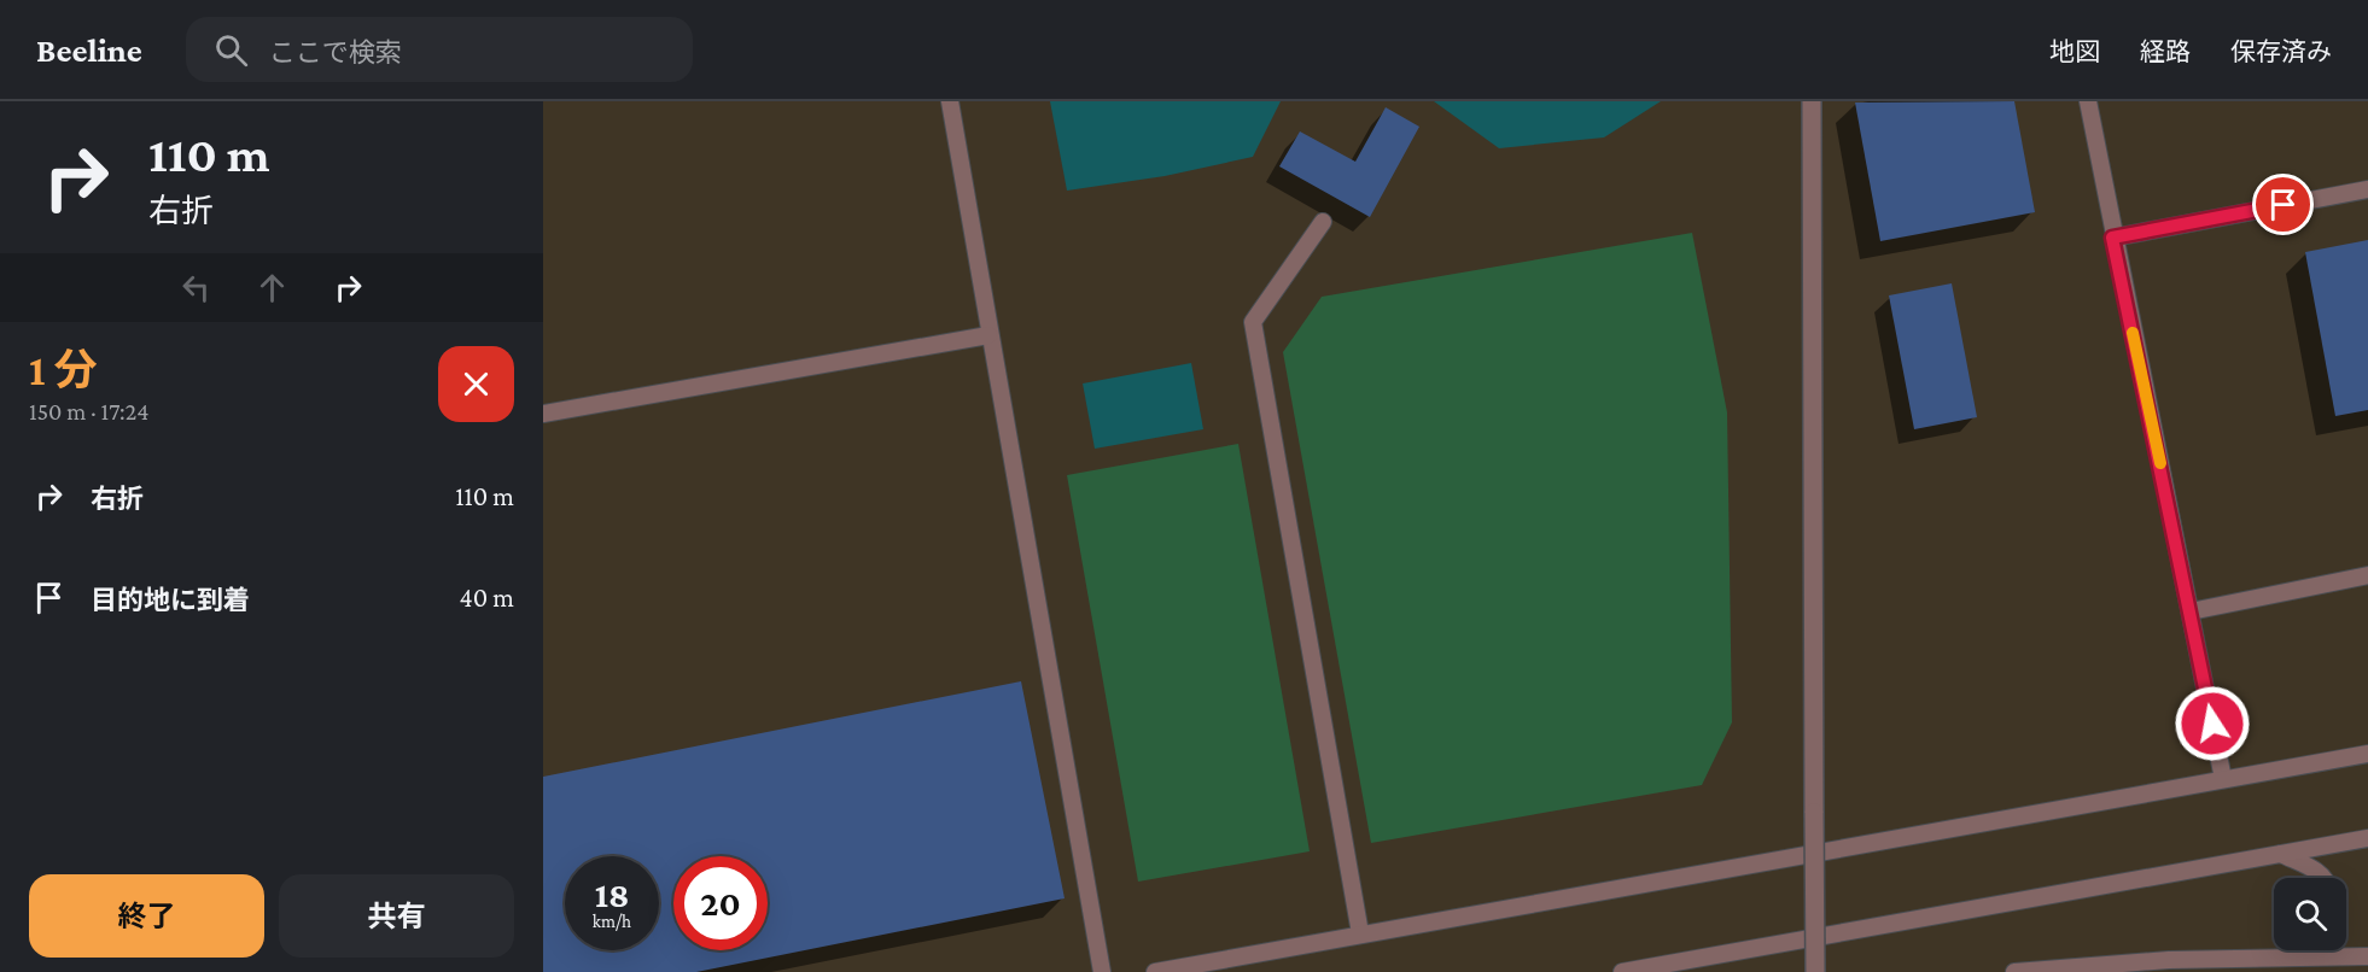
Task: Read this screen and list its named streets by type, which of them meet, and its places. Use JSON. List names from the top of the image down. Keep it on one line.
{"page":{"header":"Beeline","search":"ここで検索","nav":["地図","経路","保存済み"],"turn":["110 m","右折"],"heading":["1 分","150 m · 17:24"],"list":[{"name":"右折","value":"110 m"},{"name":"目的地に到着","value":"40 m"}],"speed":"18 km/h","limit":"20","buttons":["終了","共有"]}}
